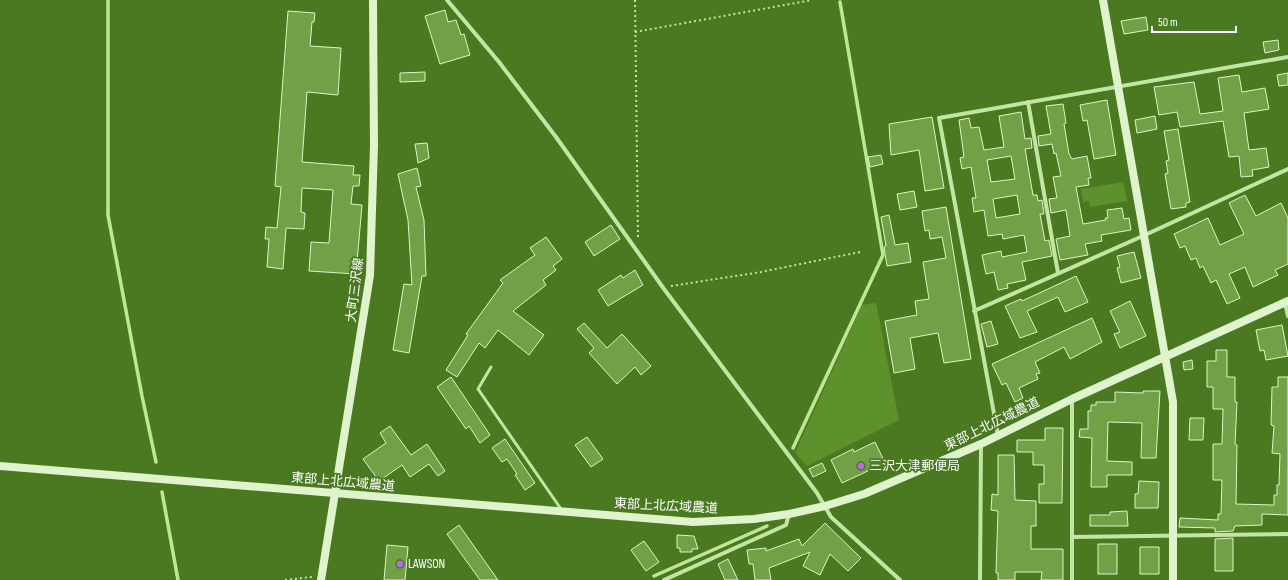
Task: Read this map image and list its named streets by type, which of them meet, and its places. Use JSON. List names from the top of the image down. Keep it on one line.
{"streets":{"street":["大町三沢線","東部上北広域農道"]},"crossings":[["大町三沢線","東部上北広域農道"]],"places":["三沢大津郵便局","LAWSON"],"scale_bar":"50 m"}
